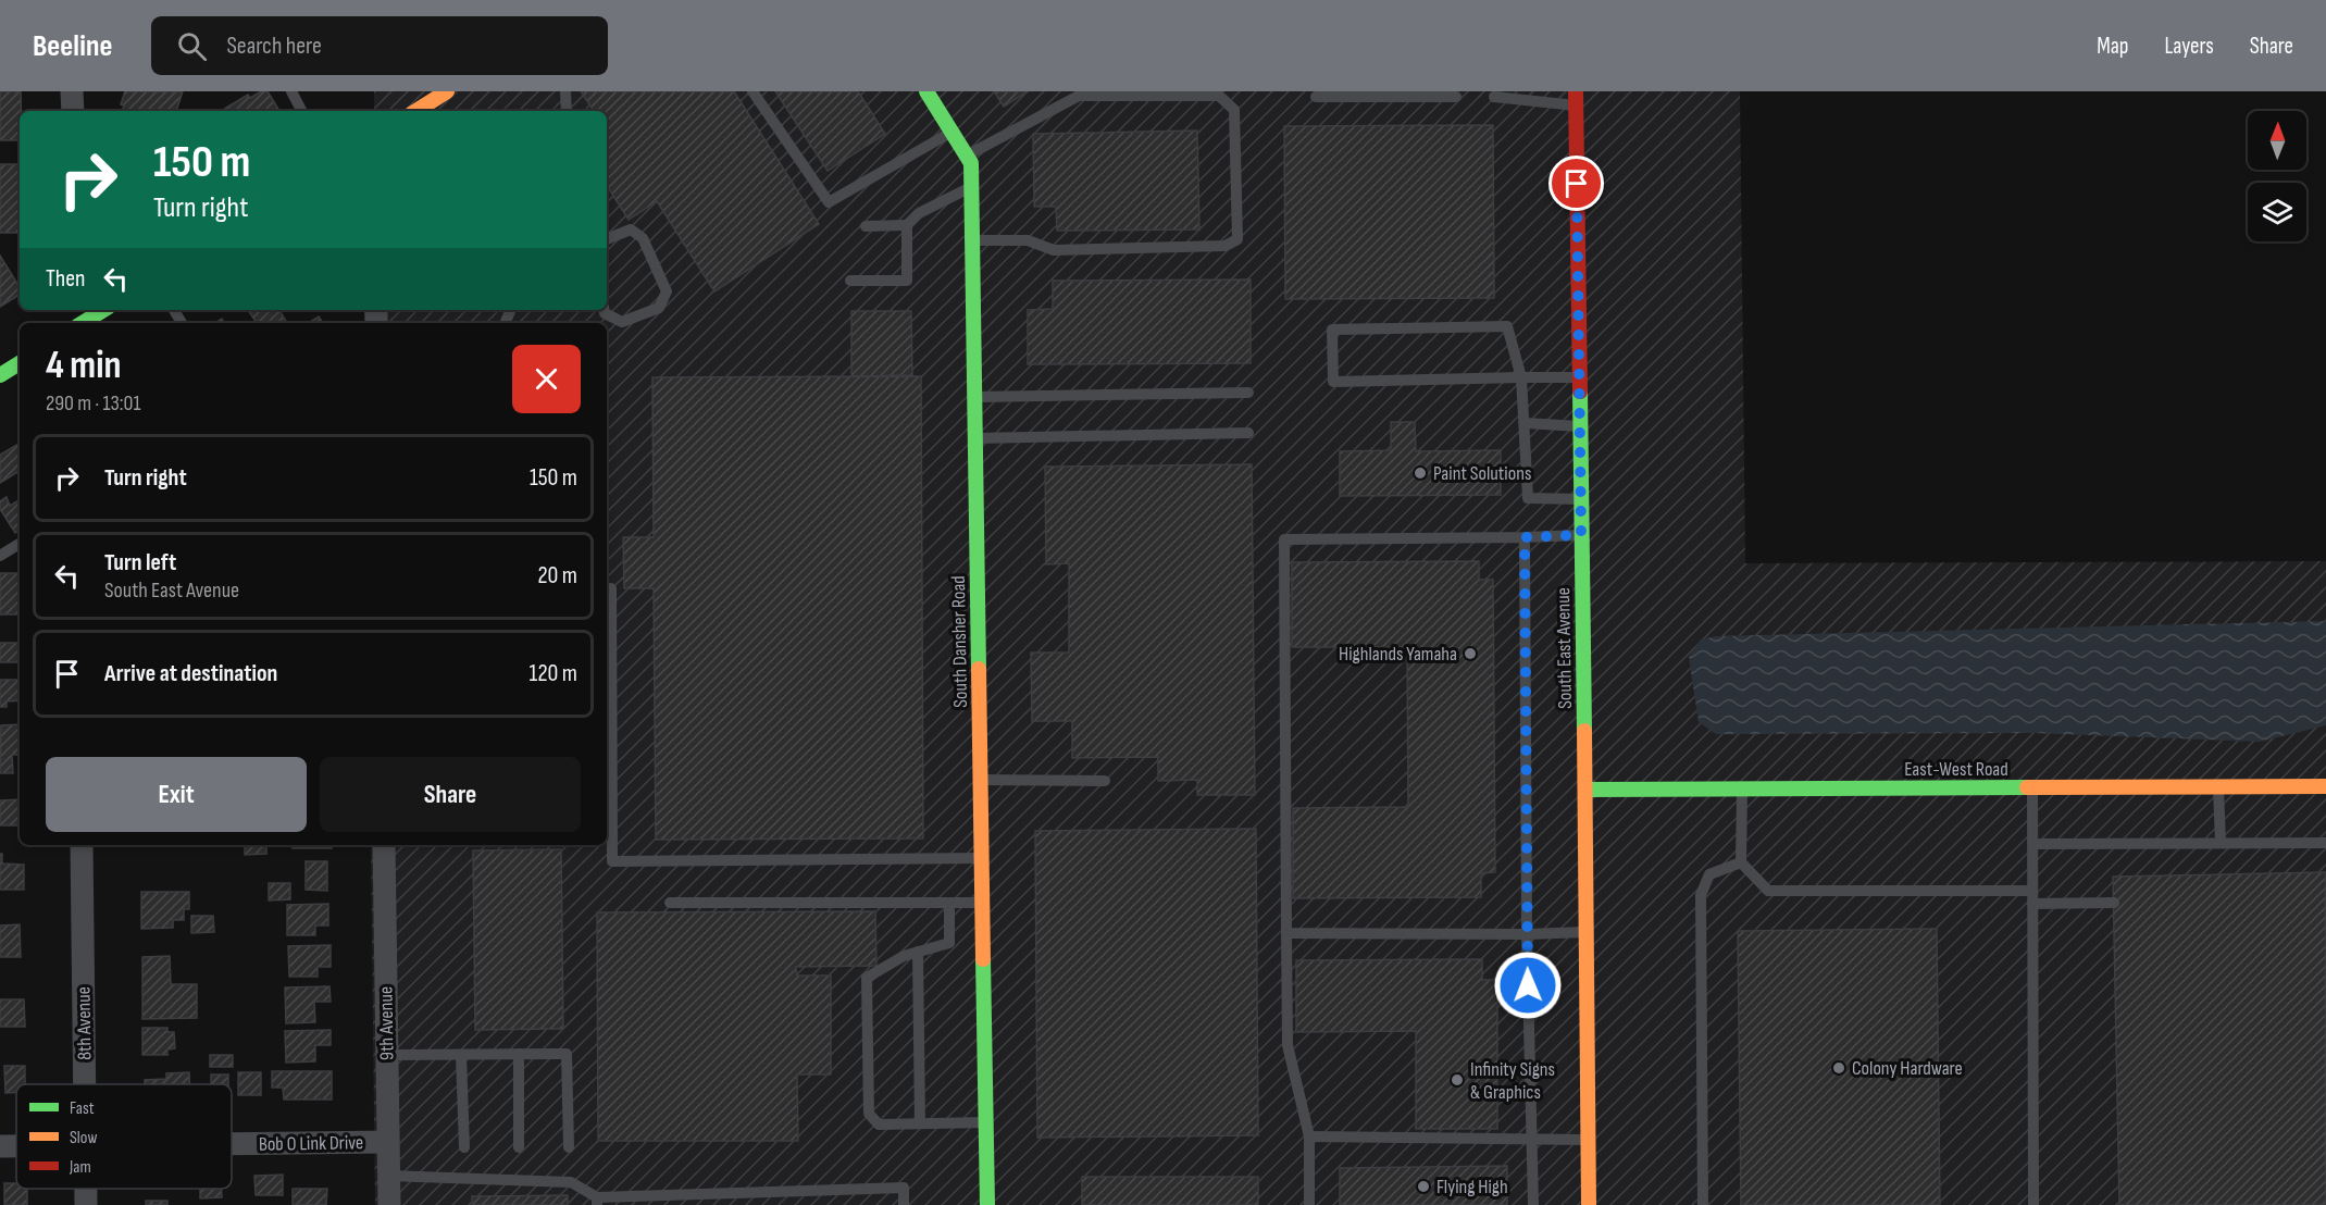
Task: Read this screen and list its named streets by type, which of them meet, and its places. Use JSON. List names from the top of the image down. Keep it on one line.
{"streets":{"street":["South Dansher Road","South East Avenue","East-West Road","8th Avenue","9th Avenue","Bob O Link Drive"]},"crossings":[["South East Avenue","East-West Road"],["9th Avenue","Bob O Link Drive"]],"places":["Paint Solutions","Highlands Yamaha","Colony Hardware","Infinity Signs & Graphics","Flying High"],"legend":["Fast","Slow","Jam"],"north":"top","page":{"header":"Beeline","search":"Search here","nav":["Map","Layers","Share"],"turn":["150 m","Turn right"],"then":"Then","heading":["4 min","290 m · 13:01"],"list":[{"name":"Turn right","value":"150 m"},{"name":"Turn left","note":"South East Avenue","value":"20 m"},{"name":"Arrive at destination","value":"120 m"}],"buttons":["Exit","Share"]}}
